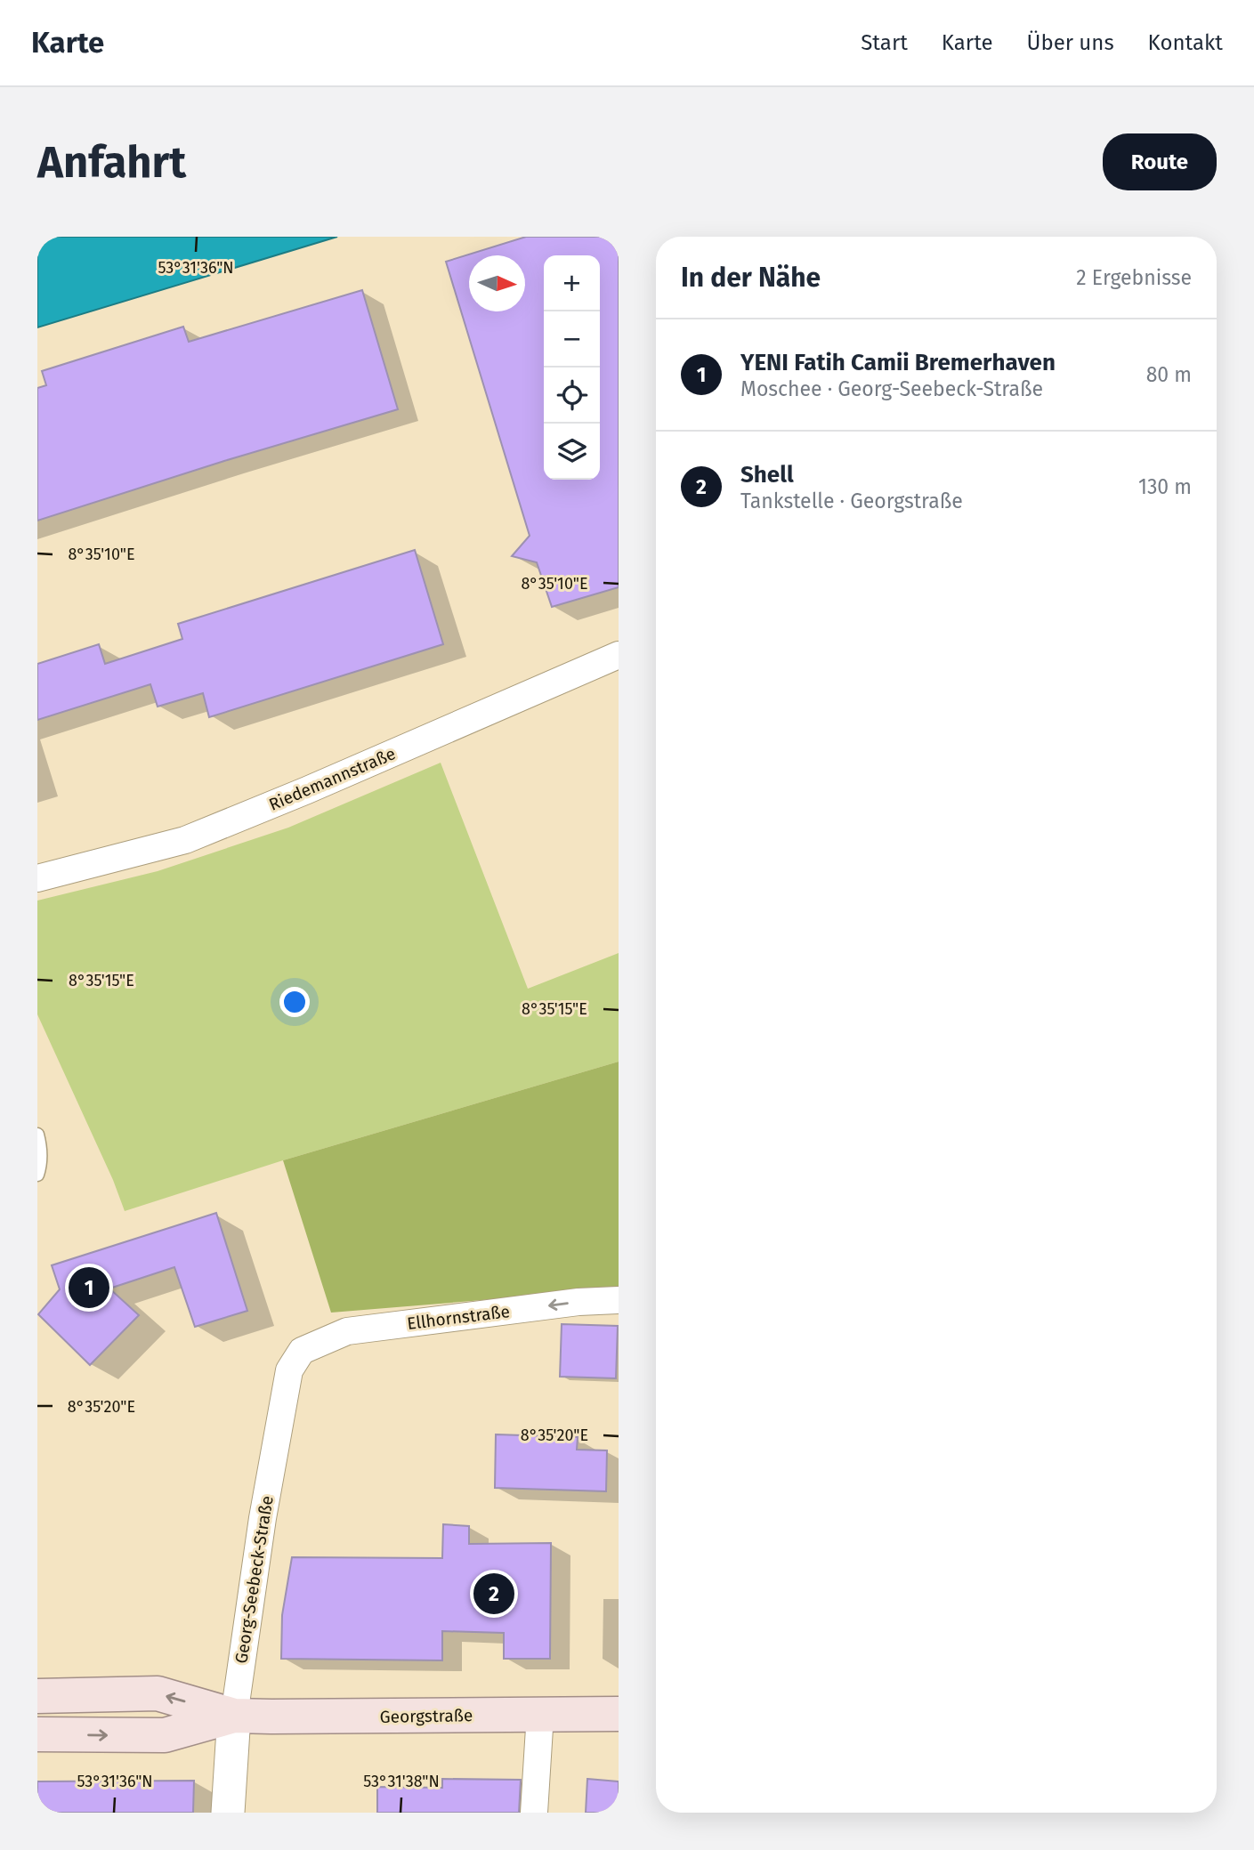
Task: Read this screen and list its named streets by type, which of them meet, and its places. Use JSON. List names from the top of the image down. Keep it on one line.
{"streets":{"main road":["Georgstraße"],"street":["Riedemannstraße","Ellhornstraße","Georg-Seebeck-Straße"]},"crossings":[["Ellhornstraße","Georg-Seebeck-Straße"],["Georg-Seebeck-Straße","Georgstraße"]],"one_way":["Ellhornstraße"],"north":"right","page":{"header":"Karte","nav":["Start","Karte","Über uns","Kontakt"],"buttons":"Route","title":"Anfahrt","heading":["In der Nähe","2 Ergebnisse"],"map_buttons":["+","−"],"list":[{"mark":"1","name":"YENI Fatih Camii Bremerhaven","note":"Moschee · Georg-Seebeck-Straße","value":"80 m"},{"mark":"2","name":"Shell","note":"Tankstelle · Georgstraße","value":"130 m"}],"pins":["1","2"]},"coordinates":["53°31'36\"N","8°35'10\"E","8°35'15\"E","8°35'20\"E","53°31'38\"N"]}
